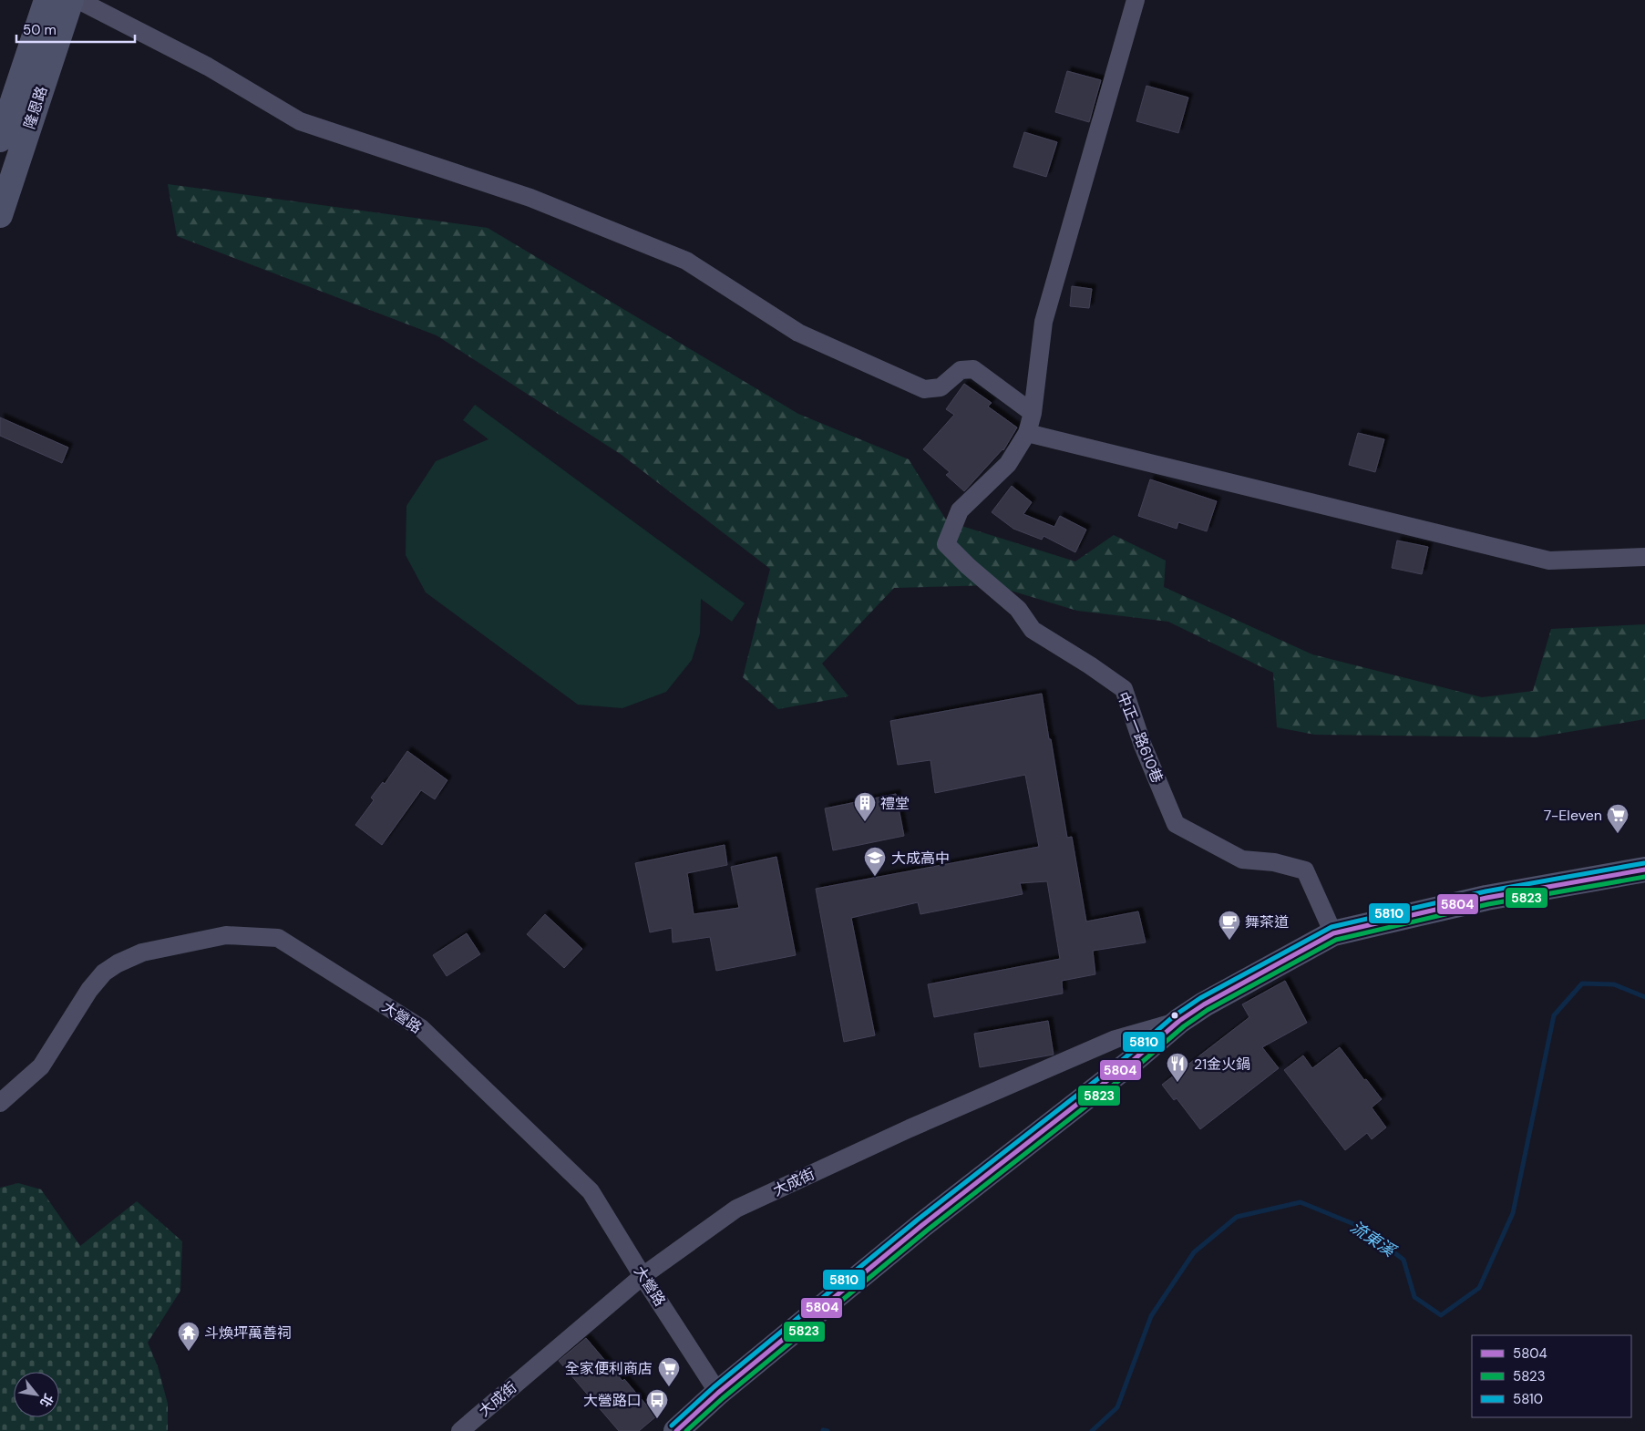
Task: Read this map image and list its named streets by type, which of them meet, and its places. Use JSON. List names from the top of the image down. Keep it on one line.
{"streets":{"main road":["隆恩路"],"street":["中正一路610巷","大營路","大成街"]},"crossings":[["大營路","大成街"]],"water":["流東溪"],"places":{"building":["禮堂"],"supermarket":["7-Eleven","全家便利商店"],"school or university":["大成高中"],"cafe":["舞茶道"],"restaurant":["21金火鍋"],"temple":["斗煥坪萬善祠"],"bus stop":["大營路口"]},"lines":["transit line 5810","transit line 5804","transit line 5823"],"legend":["5804","5823","5810"],"scale_bar":"50 m","north":"bottom right"}
